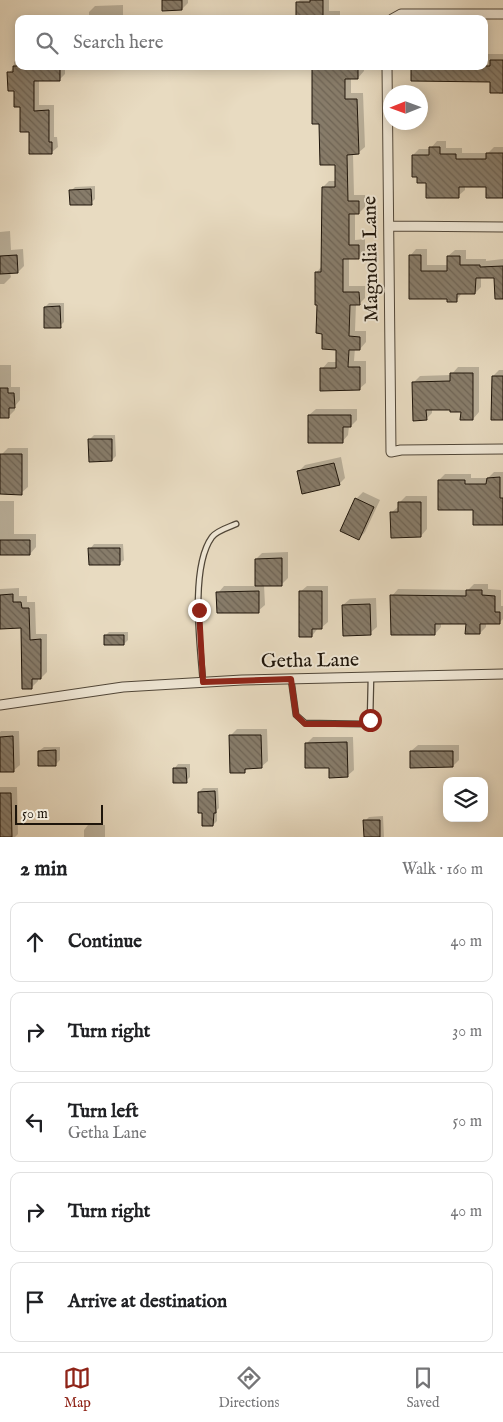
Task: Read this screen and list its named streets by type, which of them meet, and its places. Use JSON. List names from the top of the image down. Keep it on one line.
{"streets":{"street":["Magnolia Lane","Getha Lane"]},"scale_bar":"50 m","north":"left","page":{"search":"Search here","scale":"50 m","heading":["2 min","Walk · 160 m"],"list":[["Continue","40 m"],["Turn right","30 m"],["Turn left","Getha Lane","50 m"],["Turn right","40 m"],"Arrive at destination"],"nav":["Map","Directions","Saved"]}}
